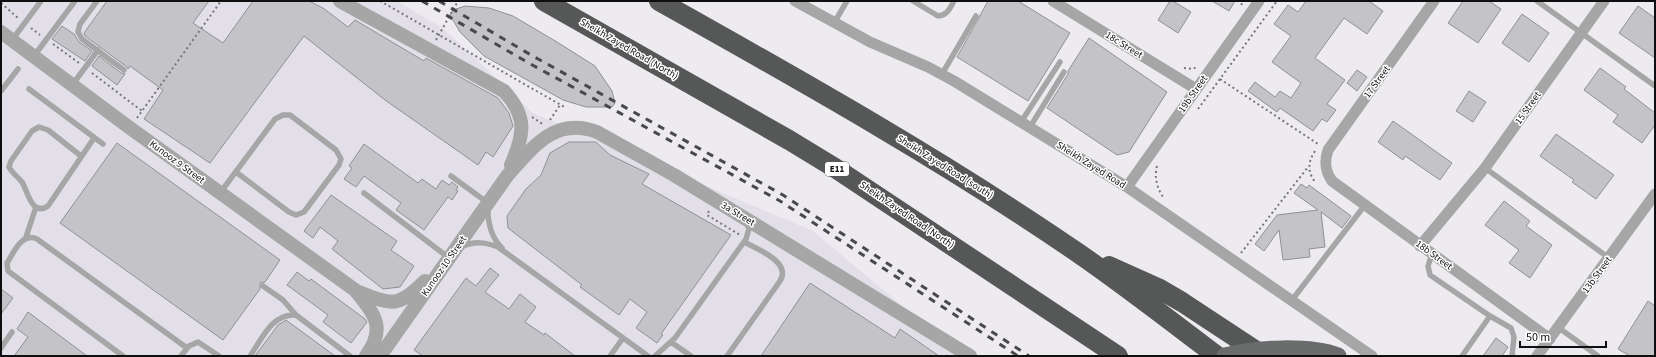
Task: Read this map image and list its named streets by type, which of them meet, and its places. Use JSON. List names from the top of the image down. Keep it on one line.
{"streets":{"highway":["Sheikh Zayed Road (North)","Sheikh Zayed Road (south)","E11"],"street":["18c Street","17 Street","19b Street","15 Street","Kunooz 9 Street","Sheikh Zayed Road","3a Street","18b Street","Kunooz 10 Street","13b Street"]},"crossings":[["18c Street","19b Street"],["17 Street","18b Street"],["19b Street","Sheikh Zayed Road"],["15 Street","18b Street"],["Kunooz 9 Street","Kunooz 10 Street"],["3a Street","Kunooz 10 Street"],["18b Street","13b Street"]],"scale_bar":"50 m"}
